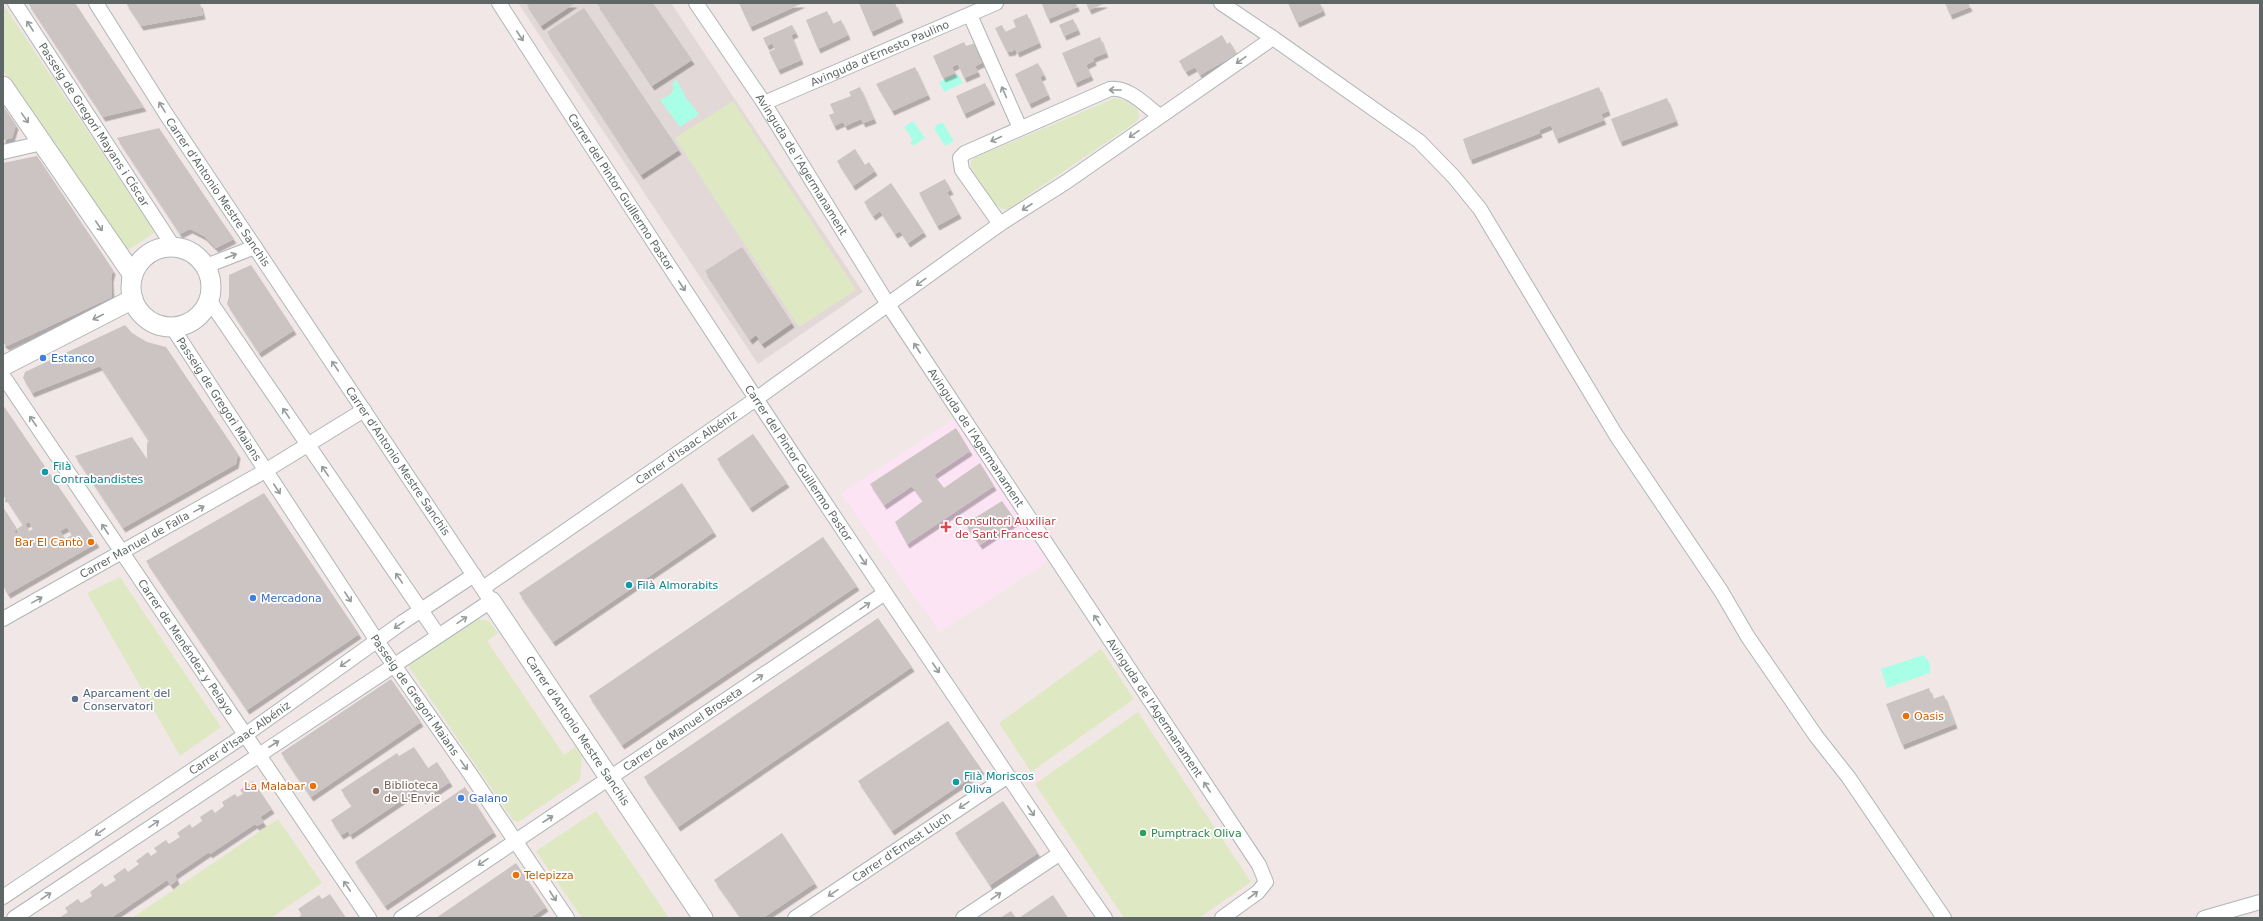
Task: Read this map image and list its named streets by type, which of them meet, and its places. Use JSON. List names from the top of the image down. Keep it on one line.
{"streets":{"street":["Avinguda d'Ernesto Paulino","Passeig de Gregori Mayans i Císcar","Avinguda de l'Agermanament","Carrer d'Antonio Mestre Sanchis","Carrer del Pintor Guillermo Pastor","Passeig de Gregori Maians","Carrer d'Isaac Albéniz","Carrer Manuel de Falla","Carrer de Menéndez y Pelayo","Carrer de Manuel Broseta","Carrer d'Ernest Lluch"]},"crossings":[["Avinguda d'Ernesto Paulino","Avinguda de l'Agermanament"],["Passeig de Gregori Mayans i Císcar","Passeig de Gregori Maians"],["Avinguda de l'Agermanament","Carrer d'Isaac Albéniz"],["Carrer d'Antonio Mestre Sanchis","Passeig de Gregori Maians"],["Carrer d'Antonio Mestre Sanchis","Carrer d'Isaac Albéniz"],["Carrer d'Antonio Mestre Sanchis","Carrer de Manuel Broseta"],["Carrer del Pintor Guillermo Pastor","Carrer d'Isaac Albéniz"],["Carrer del Pintor Guillermo Pastor","Carrer de Manuel Broseta"],["Carrer del Pintor Guillermo Pastor","Carrer d'Ernest Lluch"],["Passeig de Gregori Maians","Carrer d'Isaac Albéniz"],["Passeig de Gregori Maians","Carrer Manuel de Falla"],["Passeig de Gregori Maians","Carrer de Manuel Broseta"],["Carrer d'Isaac Albéniz","Carrer de Menéndez y Pelayo"],["Carrer Manuel de Falla","Carrer de Menéndez y Pelayo"]],"one_way":["Avinguda de l'Agermanament","Carrer del Pintor Guillermo Pastor","Carrer Manuel de Falla","Carrer de Menéndez y Pelayo"],"places":{"other":["Estanco","Filà Contrabandistes","Bar El Cantò","Filà Almorabits","Mercadona","Aparcament del Conservatori","Oasis","Filà Moriscos Oliva","La Malabar","Biblioteca de L'Envic","Galano","Pumptrack Oliva","Telepizza"],"health":["Consultori Auxiliar de Sant Francesc"]}}
